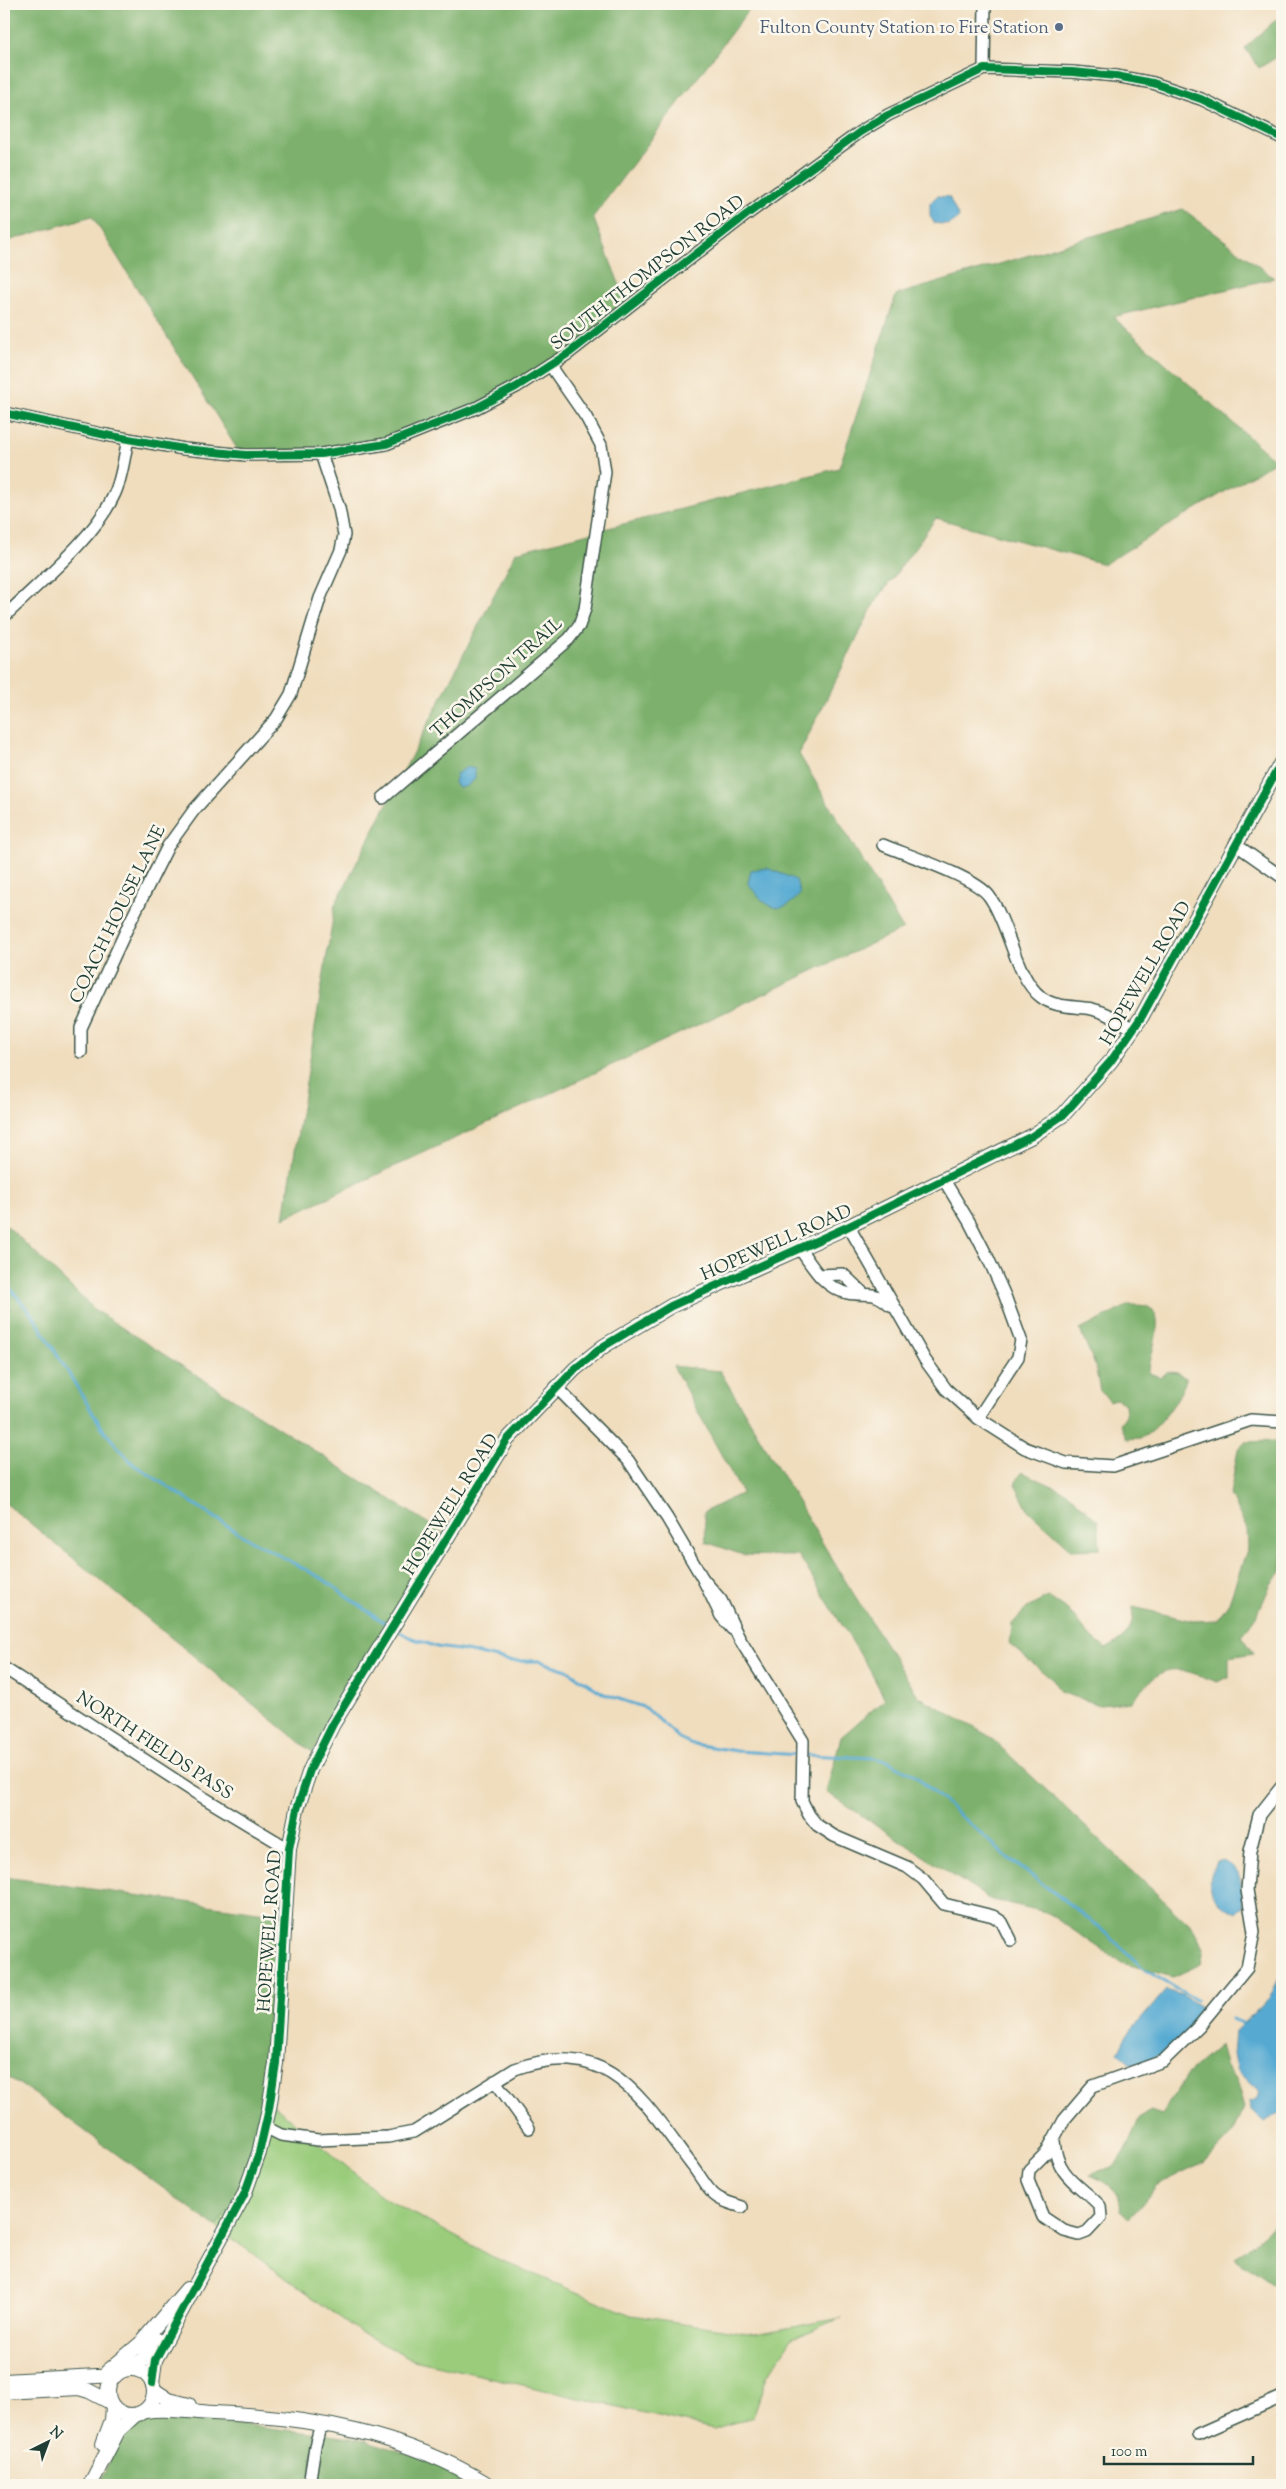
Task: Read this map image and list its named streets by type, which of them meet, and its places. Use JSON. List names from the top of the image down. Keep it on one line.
{"streets":{"street":["SOUTH THOMPSON ROAD","THOMPSON TRAIL","COACH HOUSE LANE","HOPEWELL ROAD","NORTH FIELDS PASS"]},"crossings":[["SOUTH THOMPSON ROAD","THOMPSON TRAIL"],["SOUTH THOMPSON ROAD","COACH HOUSE LANE"],["HOPEWELL ROAD","NORTH FIELDS PASS"]],"places":["Fulton County Station 10 Fire Station"],"scale_bar":"100 m","north":"top right"}
